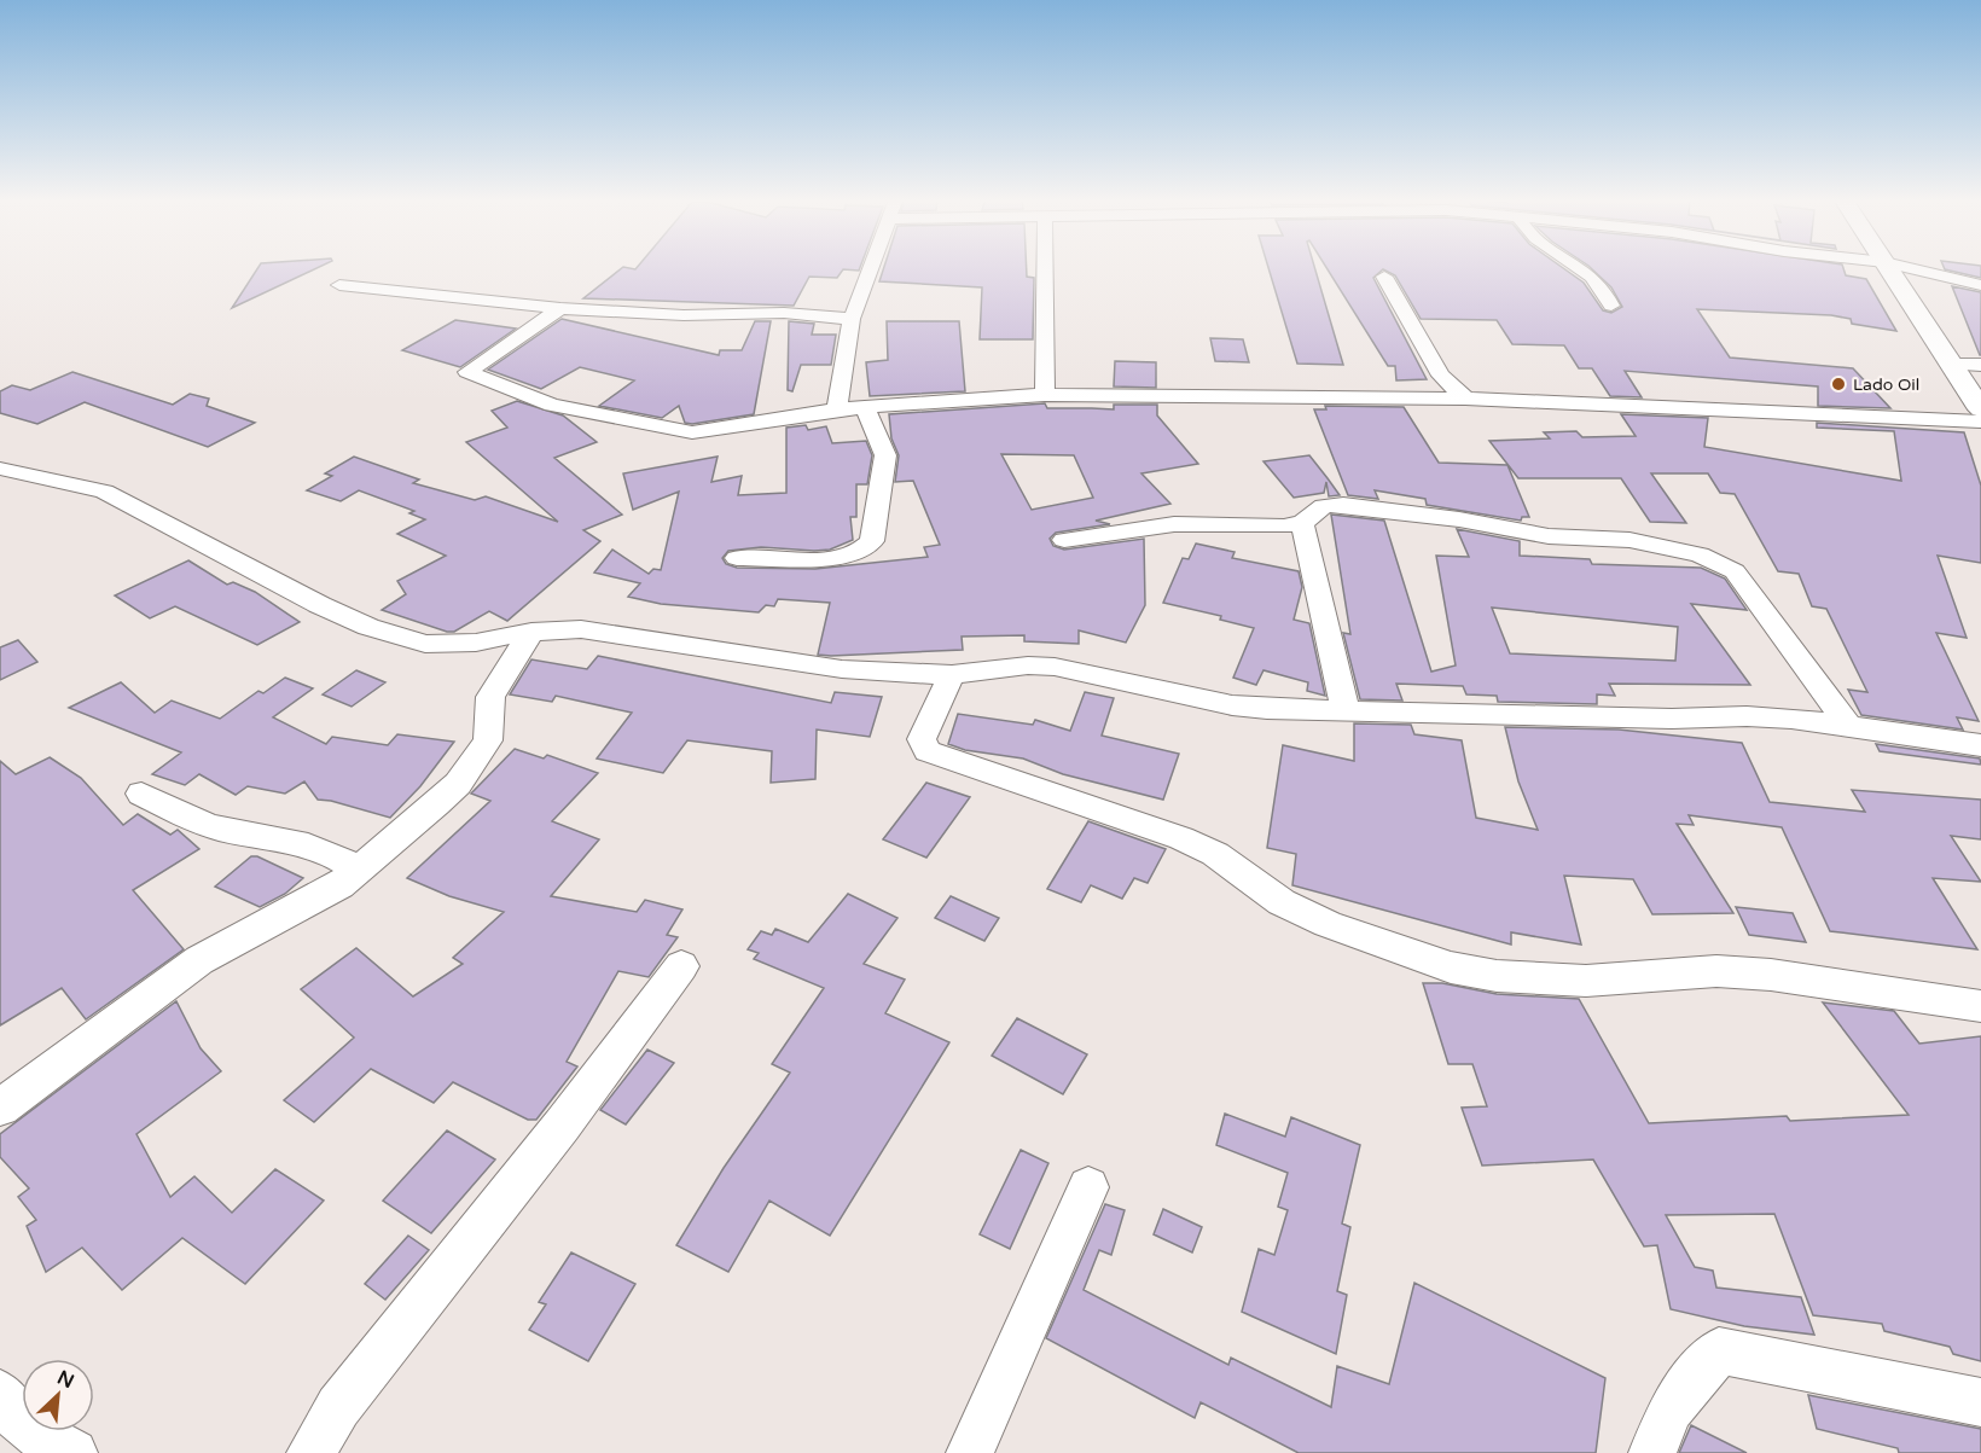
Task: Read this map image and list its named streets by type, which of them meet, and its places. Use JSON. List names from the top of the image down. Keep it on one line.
{"places":["Lado Oil"],"north":"top right"}
